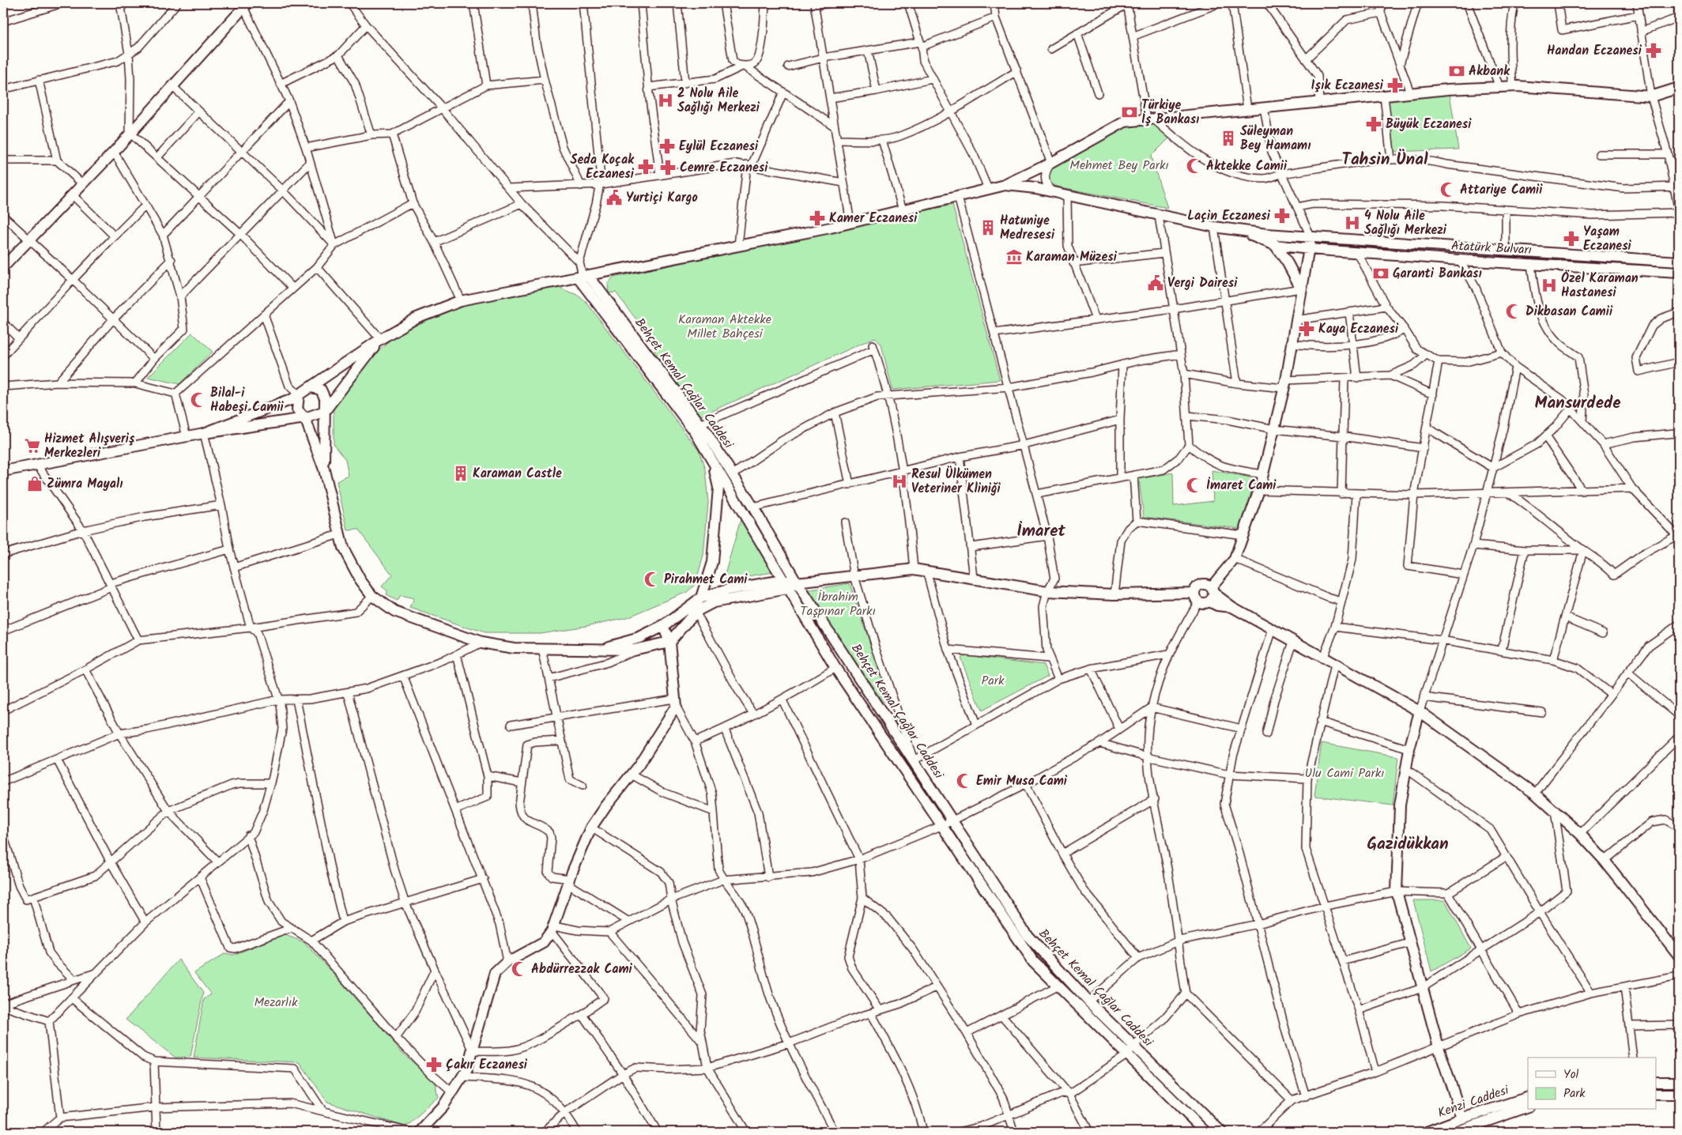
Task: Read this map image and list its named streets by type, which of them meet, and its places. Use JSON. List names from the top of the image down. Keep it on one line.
{"streets":{"main road":["Atatürk Bulvarı","Behçet Kemal Çağlar Caddesi","Kenzi Caddesi"]},"districts":["Tahsin Ünal","Mansurdede","İmaret","Gazidükkan"],"parks":["Mehmet Bey Parkı","Karaman Aktekke Millet Bahçesi","İbrahim Taşpınar Parkı","Park","Ulu Cami Parkı","Mezarlık"],"places":{"pharmacy":["Handan Eczanesi","Işık Eczanesi","Büyük Eczanesi","Eylül Eczanesi","Seda Koçak Eczanesi","Cemre Eczanesi","Laçin Eczanesi","Kamer Eczanesi","Yaşam Eczanesi","Kaya Eczanesi","Çakır Eczanesi"],"bank":["Akbank","Türkiye İş Bankası","Garanti Bankası"],"hospital":["2 Nolu Aile Sağlığı Merkezi","4 Nolu Aile Sağlığı Merkezi","Özel Karaman Hastanesi","Resul Ülkümen Veteriner Kliniği"],"building":["Süleyman Bey Hamamı","Hatuniye Medresesi","Karaman Castle"],"mosque":["Aktekke Camii","Attariye Camii","Dikbasan Camii","Bilal-i Habeşi Camii","İmaret Cami","Pirahmet Cami","Emir Musa Cami","Abdürrezzak Cami"],"public building":["Yurtiçi Kargo","Vergi Dairesi"],"museum":["Karaman Müzesi"],"supermarket":["Hizmet Alışveriş Merkezleri"],"shop":["Zümra Mayalı"]},"legend":["Yol","Park"]}
